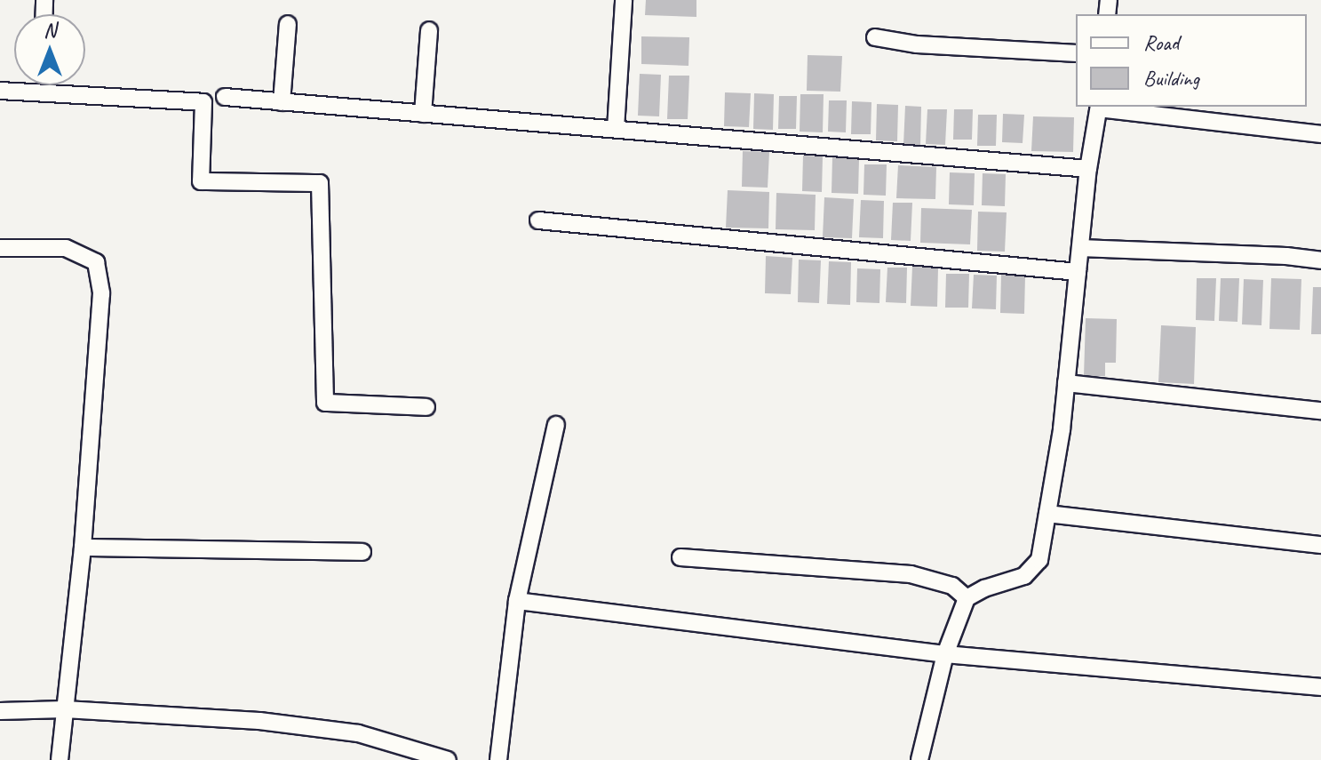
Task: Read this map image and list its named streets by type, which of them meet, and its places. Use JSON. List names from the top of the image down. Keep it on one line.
{"legend":["Road","Building"],"north":"top"}
